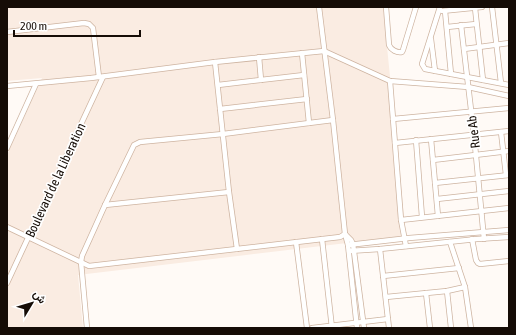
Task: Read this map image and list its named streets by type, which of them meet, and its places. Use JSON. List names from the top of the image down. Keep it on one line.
{"streets":{"street":["Rue Ab","Boulevard de la Liberation"]},"scale_bar":"200 m","north":"top right"}
